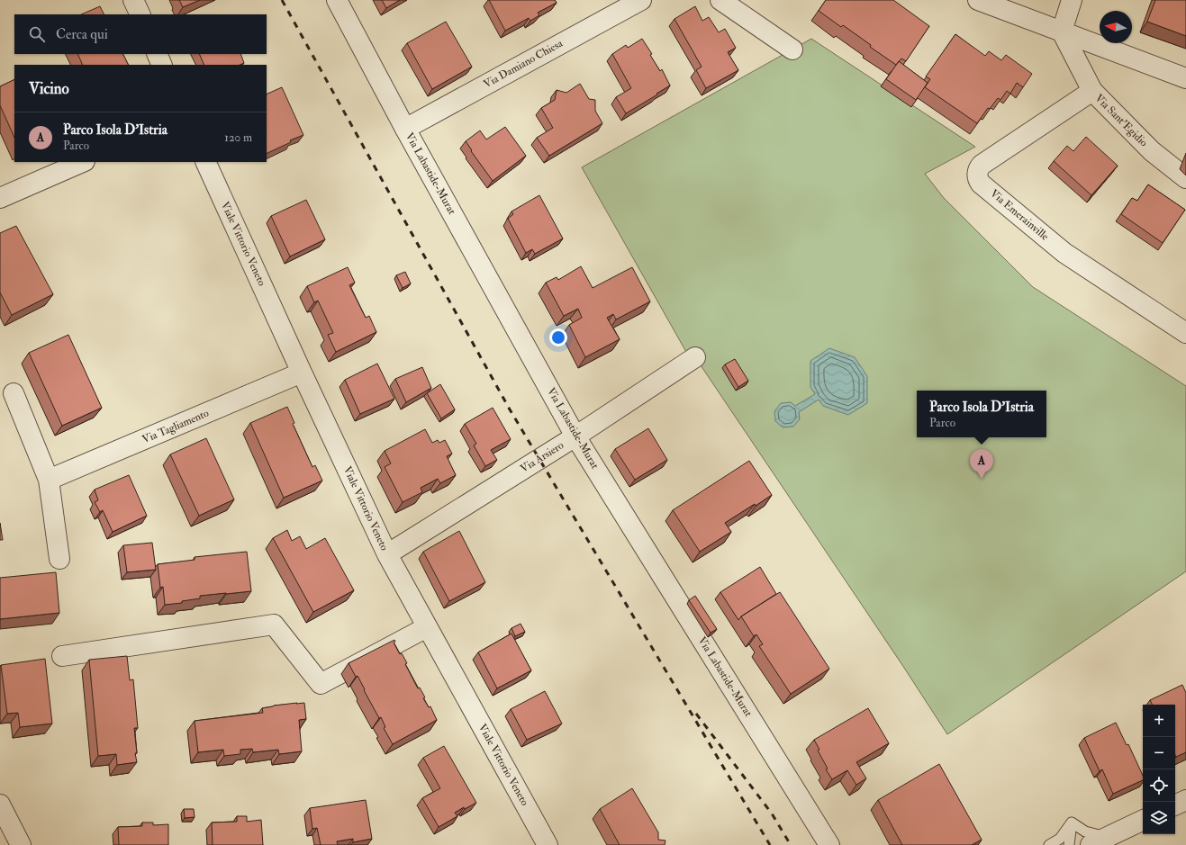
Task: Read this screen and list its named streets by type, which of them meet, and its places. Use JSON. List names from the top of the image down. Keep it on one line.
{"streets":{"street":["Via Damiano Chiesa","Via Sant'Egidio","Via Labastide-Murat","Via Emerainville","Viale Vittorio Veneto","Via Tagliamento","Via Arsiero"]},"crossings":[["Via Damiano Chiesa","Via Labastide-Murat"],["Via Sant'Egidio","Via Emerainville"],["Via Labastide-Murat","Via Arsiero"],["Viale Vittorio Veneto","Via Tagliamento"],["Viale Vittorio Veneto","Via Arsiero"]],"north":"left","page":{"search":"Cerca qui","heading":"Vicino","list":[{"mark":"A","name":"Parco Isola D'Istria","note":"Parco","value":"120 m"}],"popup":["Parco Isola D'Istria","Parco"],"pins":"A","map_buttons":["+","−"]}}
